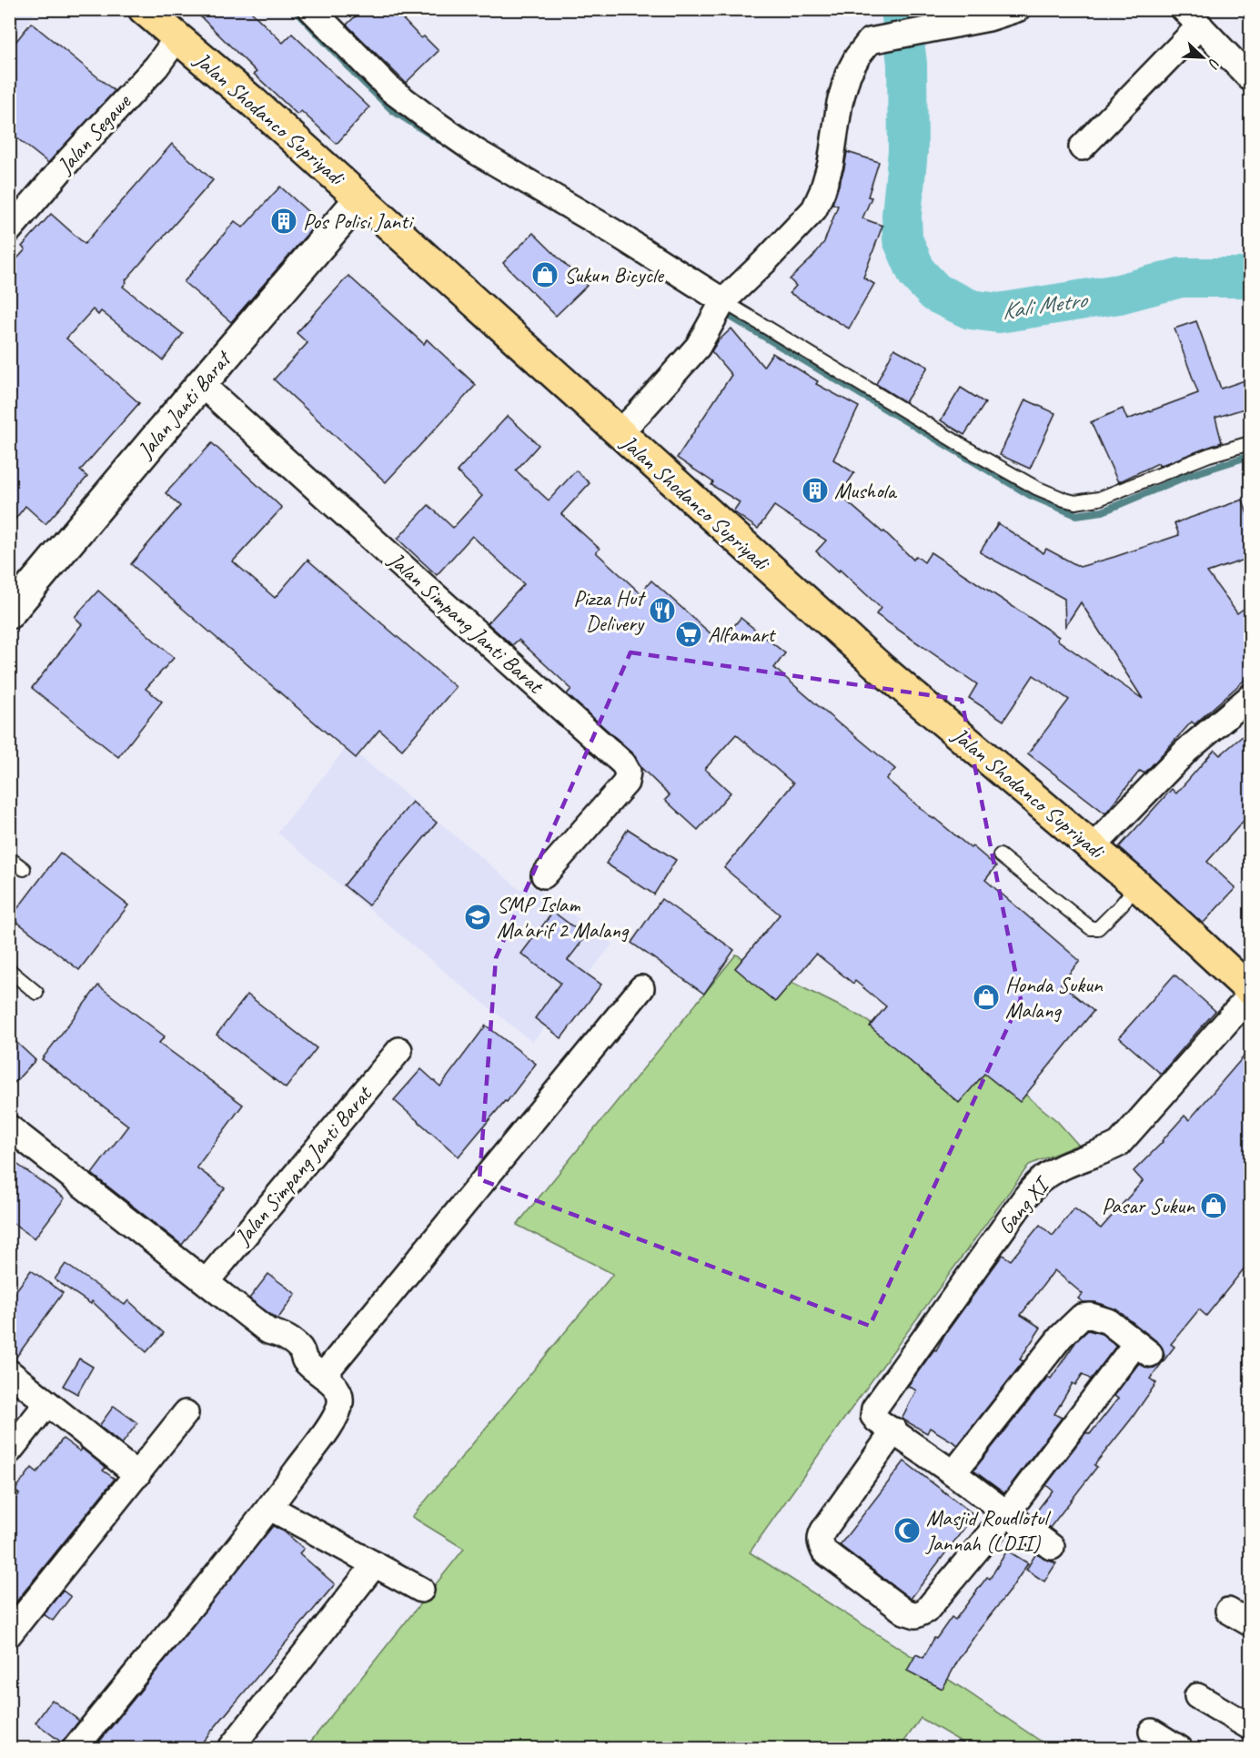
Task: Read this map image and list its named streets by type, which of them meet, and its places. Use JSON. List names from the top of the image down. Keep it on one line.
{"streets":{"main road":["Jalan Shodanco Supriyadi"],"street":["Jalan Segawe","Jalan Janti Barat","Jalan Simpang Janti Barat","Gang XI"]},"crossings":[["Jalan Shodanco Supriyadi","Jalan Segawe"],["Jalan Shodanco Supriyadi","Jalan Janti Barat"],["Jalan Janti Barat","Jalan Simpang Janti Barat"]],"water":["Kali Metro"],"places":{"building":["Pos Polisi Janti","Mushola"],"shop":["Sukun Bicycle","Honda Sukun Malang","Pasar Sukun"],"restaurant":["Pizza Hut Delivery"],"supermarket":["Alfamart"],"school or university":["SMP Islam Ma'arif 2 Malang"],"mosque":["Masjid Roudlotul Jannah (LDII)"]},"north":"bottom right"}
